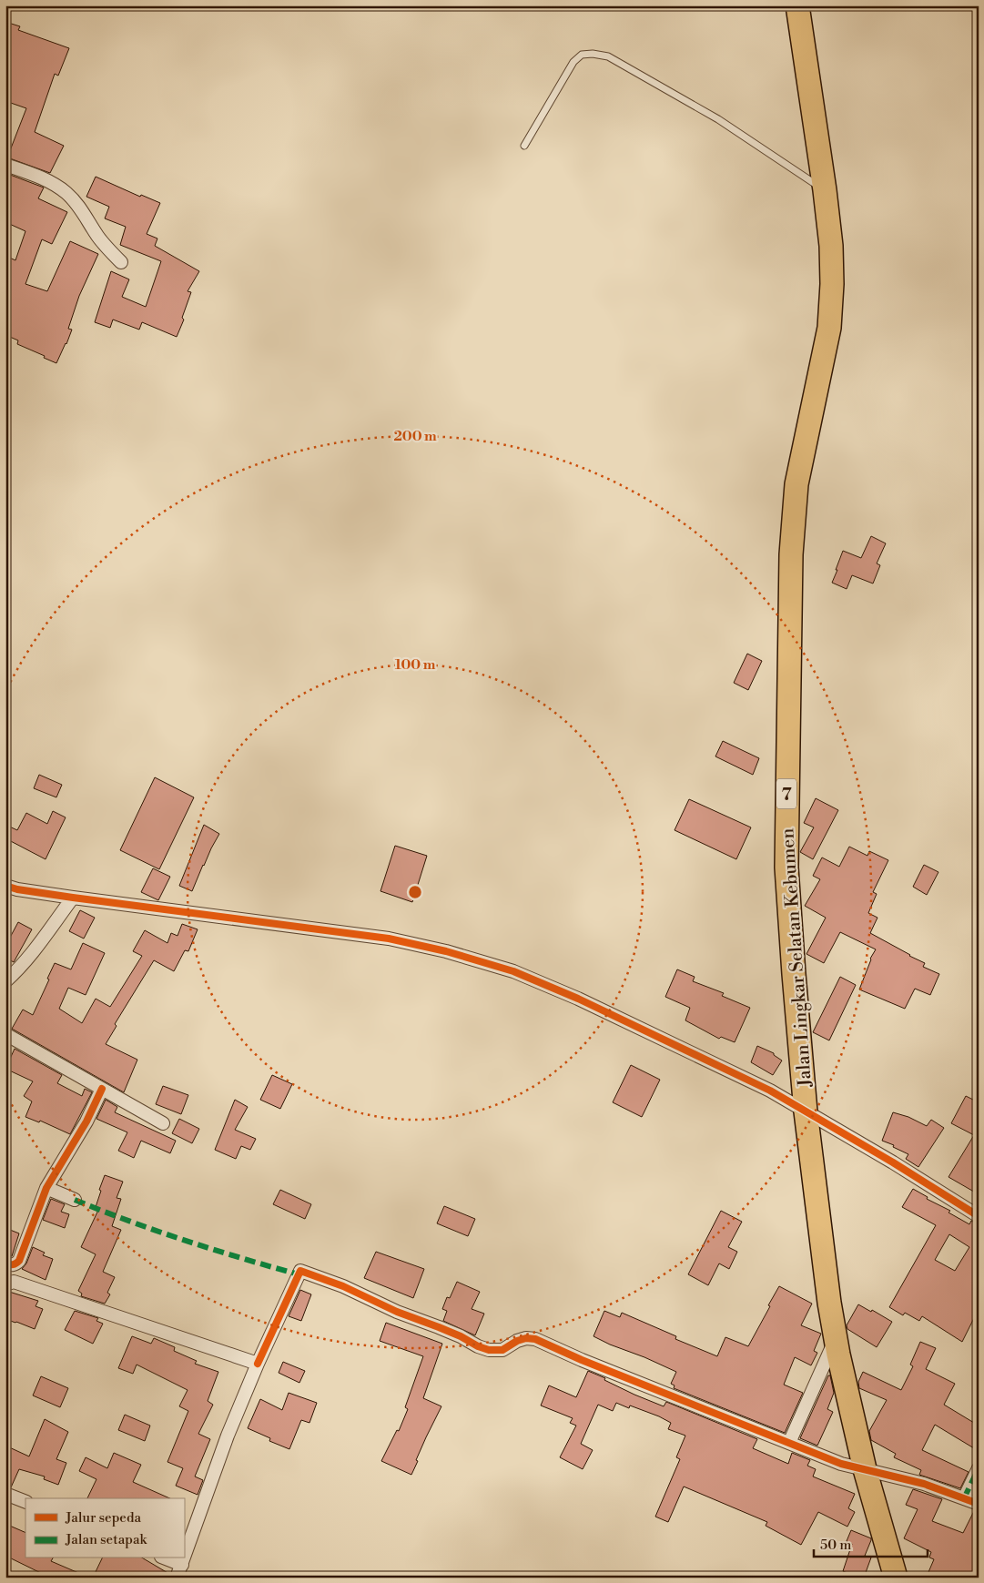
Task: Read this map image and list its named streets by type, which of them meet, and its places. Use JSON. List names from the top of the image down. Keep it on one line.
{"streets":{"highway":["7","Jalan Lingkar Selatan Kebumen"]},"legend":["Jalur sepeda","Jalan setapak"],"scale_bar":"50 m","rings":["200 m","100 m"]}
